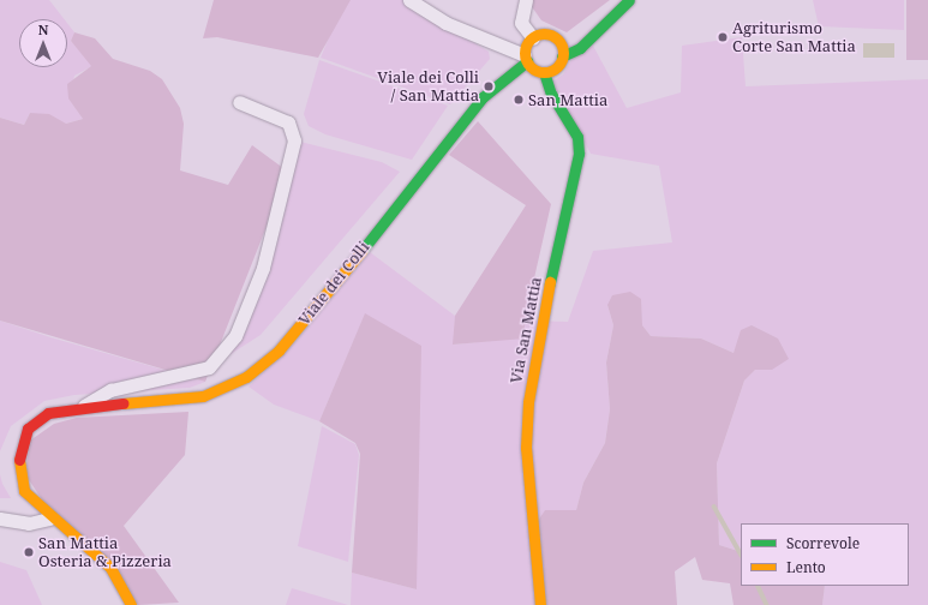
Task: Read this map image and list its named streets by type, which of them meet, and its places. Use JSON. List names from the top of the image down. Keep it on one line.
{"streets":{"street":["Viale dei Colli","Via San Mattia"]},"crossings":[["Viale dei Colli","Via San Mattia"]],"places":["Agriturismo Corte San Mattia","Viale dei Colli / San Mattia","San Mattia","San Mattia Osteria & Pizzeria"],"legend":["Scorrevole","Lento"],"north":"top"}
